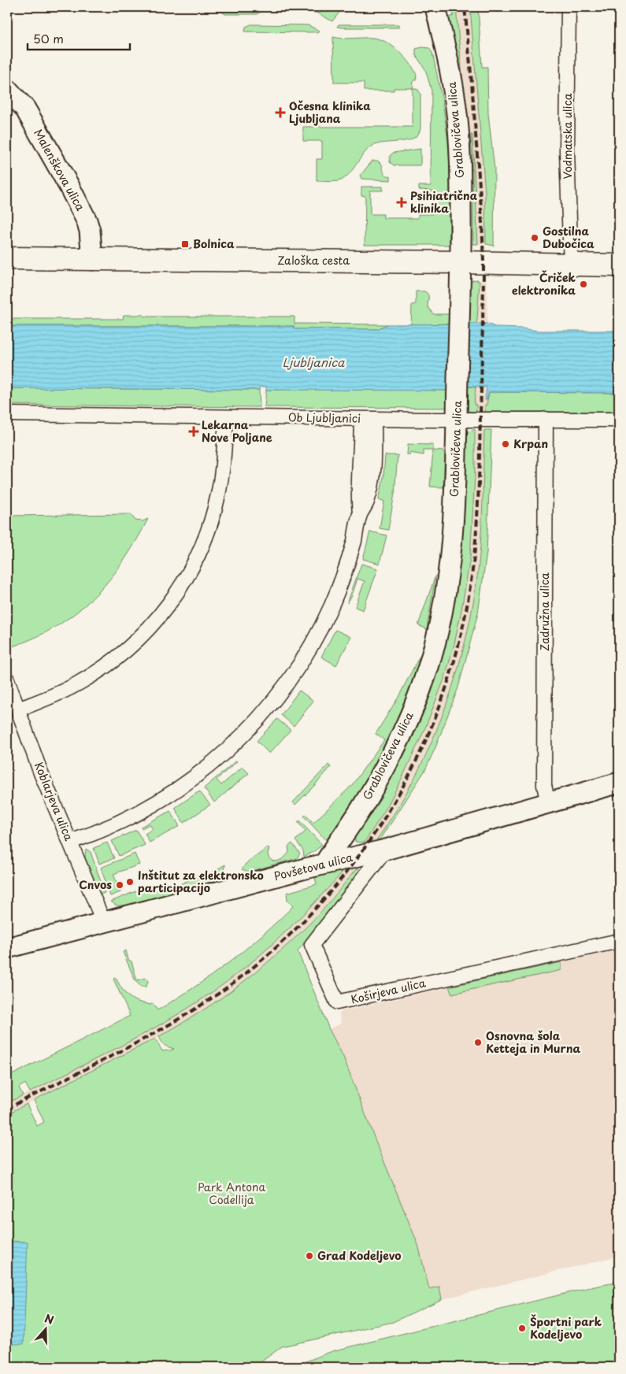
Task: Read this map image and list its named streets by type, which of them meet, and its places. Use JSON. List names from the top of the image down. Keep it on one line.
{"streets":{"main road":["Zaloška cesta"],"street":["Grablovičeva ulica","Vodmatska ulica","Malenškova ulica","Ob Ljubljanici","Zadružna ulica","Koblarjeva ulica","Povšetova ulica","Koširjeva ulica"]},"crossings":[["Grablovičeva ulica","Zaloška cesta"],["Grablovičeva ulica","Ob Ljubljanici"],["Grablovičeva ulica","Povšetova ulica"],["Vodmatska ulica","Zaloška cesta"],["Malenškova ulica","Zaloška cesta"],["Ob Ljubljanici","Zadružna ulica"],["Zadružna ulica","Povšetova ulica"],["Koblarjeva ulica","Povšetova ulica"],["Povšetova ulica","Koširjeva ulica"]],"water":["Ljubljanica"],"parks":["Park Antona Codellija"],"places":{"health":["Očesna klinika Ljubljana","Psihiatrična klinika","Lekarna Nove Poljane"],"other":["Gostilna Dubočica","Čriček elektronika","Krpan","Inštitut za elektronsko participacijo","Cnvos","Osnovna šola Ketteja in Murna","Grad Kodeljevo","Športni park Kodeljevo"],"transit":["Bolnica"]},"scale_bar":"50 m","north":"top"}
